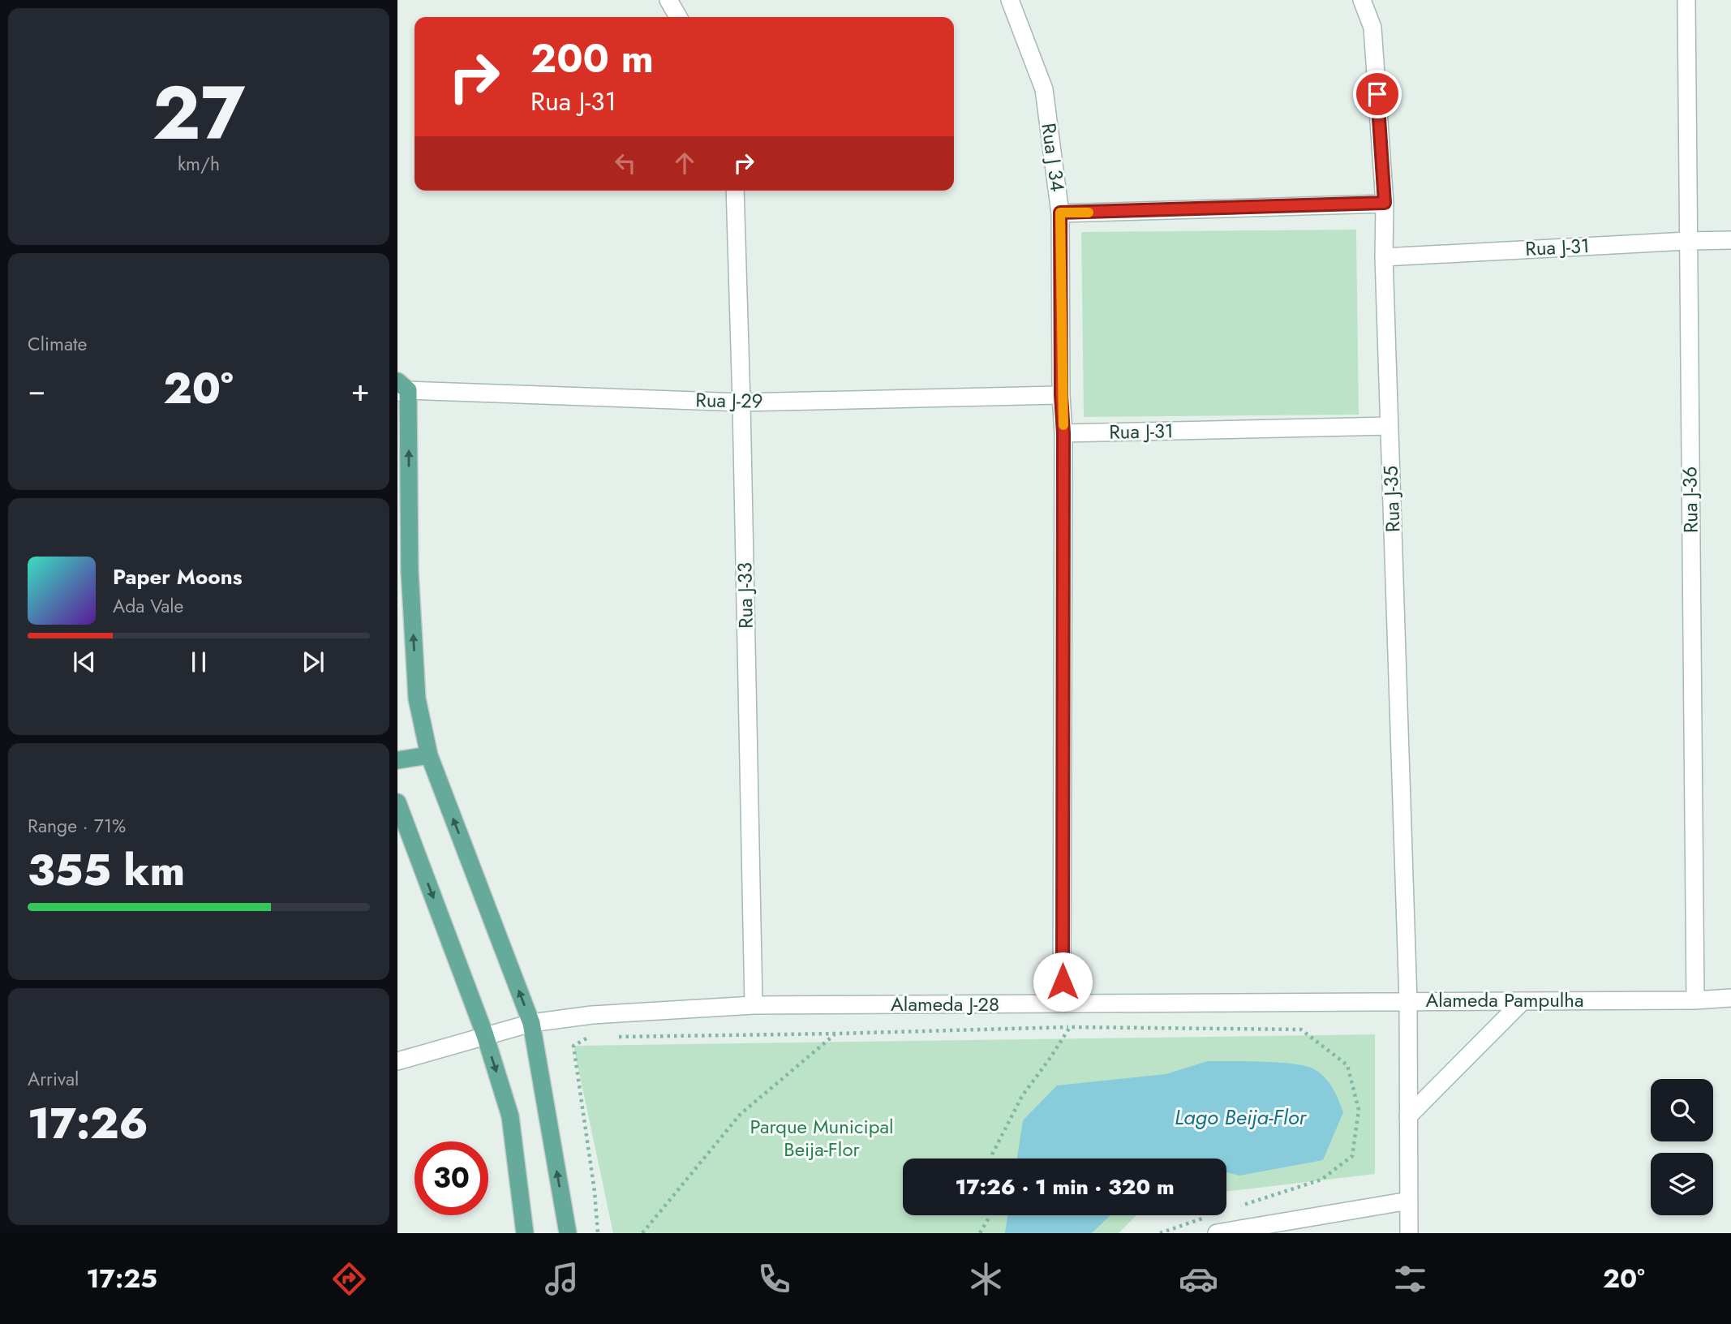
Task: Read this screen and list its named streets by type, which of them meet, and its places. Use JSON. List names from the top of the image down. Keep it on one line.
{"streets":{"street":["Rua J 34","Rua J-31","Rua J-29","Rua J-35","Rua J-36","Rua J-33","Alameda Pampulha","Alameda J-28"]},"crossings":[["Rua J 34","Rua J-31"],["Rua J 34","Rua J-29"],["Rua J 34","Alameda J-28"],["Rua J-31","Rua J-35"],["Rua J-31","Rua J-36"],["Rua J-29","Rua J-33"],["Rua J-35","Alameda Pampulha"],["Rua J-35","Alameda J-28"],["Rua J-36","Alameda Pampulha"],["Rua J-33","Alameda J-28"],["Alameda Pampulha","Alameda J-28"]],"water":["Lago Beija-Flor"],"parks":["Parque Municipal Beija-Flor"],"page":{"tile":[["27","km/h"],"Climate",["Range · 71%","355 km"],["Arrival","17:26"]],"turn":["200 m","Rua J-31"],"heat":["−","20°","+"],"song":["Paper Moons","Ada Vale"],"limit":"30","trip":"17:26 · 1 min · 320 m","tabs":["17:25","20°"]}}
